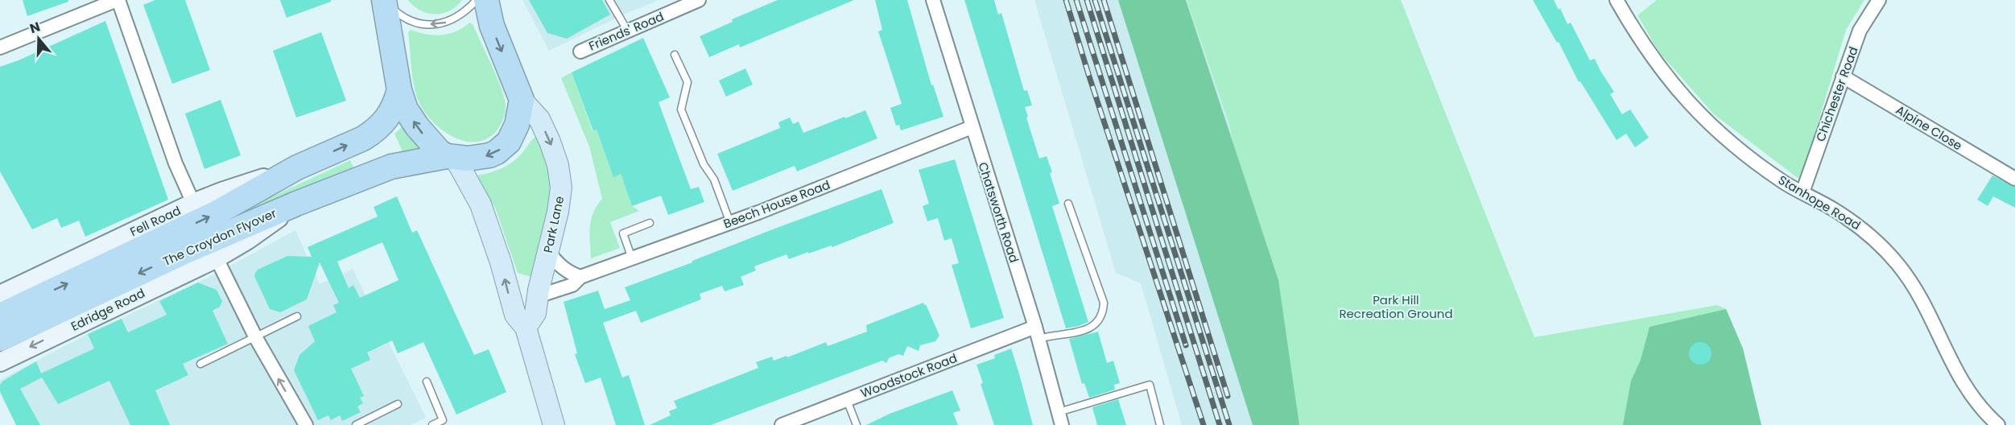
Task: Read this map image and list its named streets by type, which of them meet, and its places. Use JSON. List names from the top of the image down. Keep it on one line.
{"streets":{"highway":["The Croydon Flyover"],"main road":["Park Lane"],"street":["Friends' Road","Chichester Road","Alpine Close","Stanhope Road","Beech House Road","Chatsworth Road","Fell Road","Edridge Road","Woodstock Road"]},"crossings":[["Chichester Road","Alpine Close"],["Chichester Road","Stanhope Road"],["Beech House Road","Chatsworth Road"],["Beech House Road","Park Lane"],["Chatsworth Road","Woodstock Road"],["Fell Road","The Croydon Flyover"],["Park Lane","The Croydon Flyover"],["The Croydon Flyover","Edridge Road"]],"one_way":["Edridge Road"],"parks":["Park Hill Recreation Ground"],"north":"top"}
